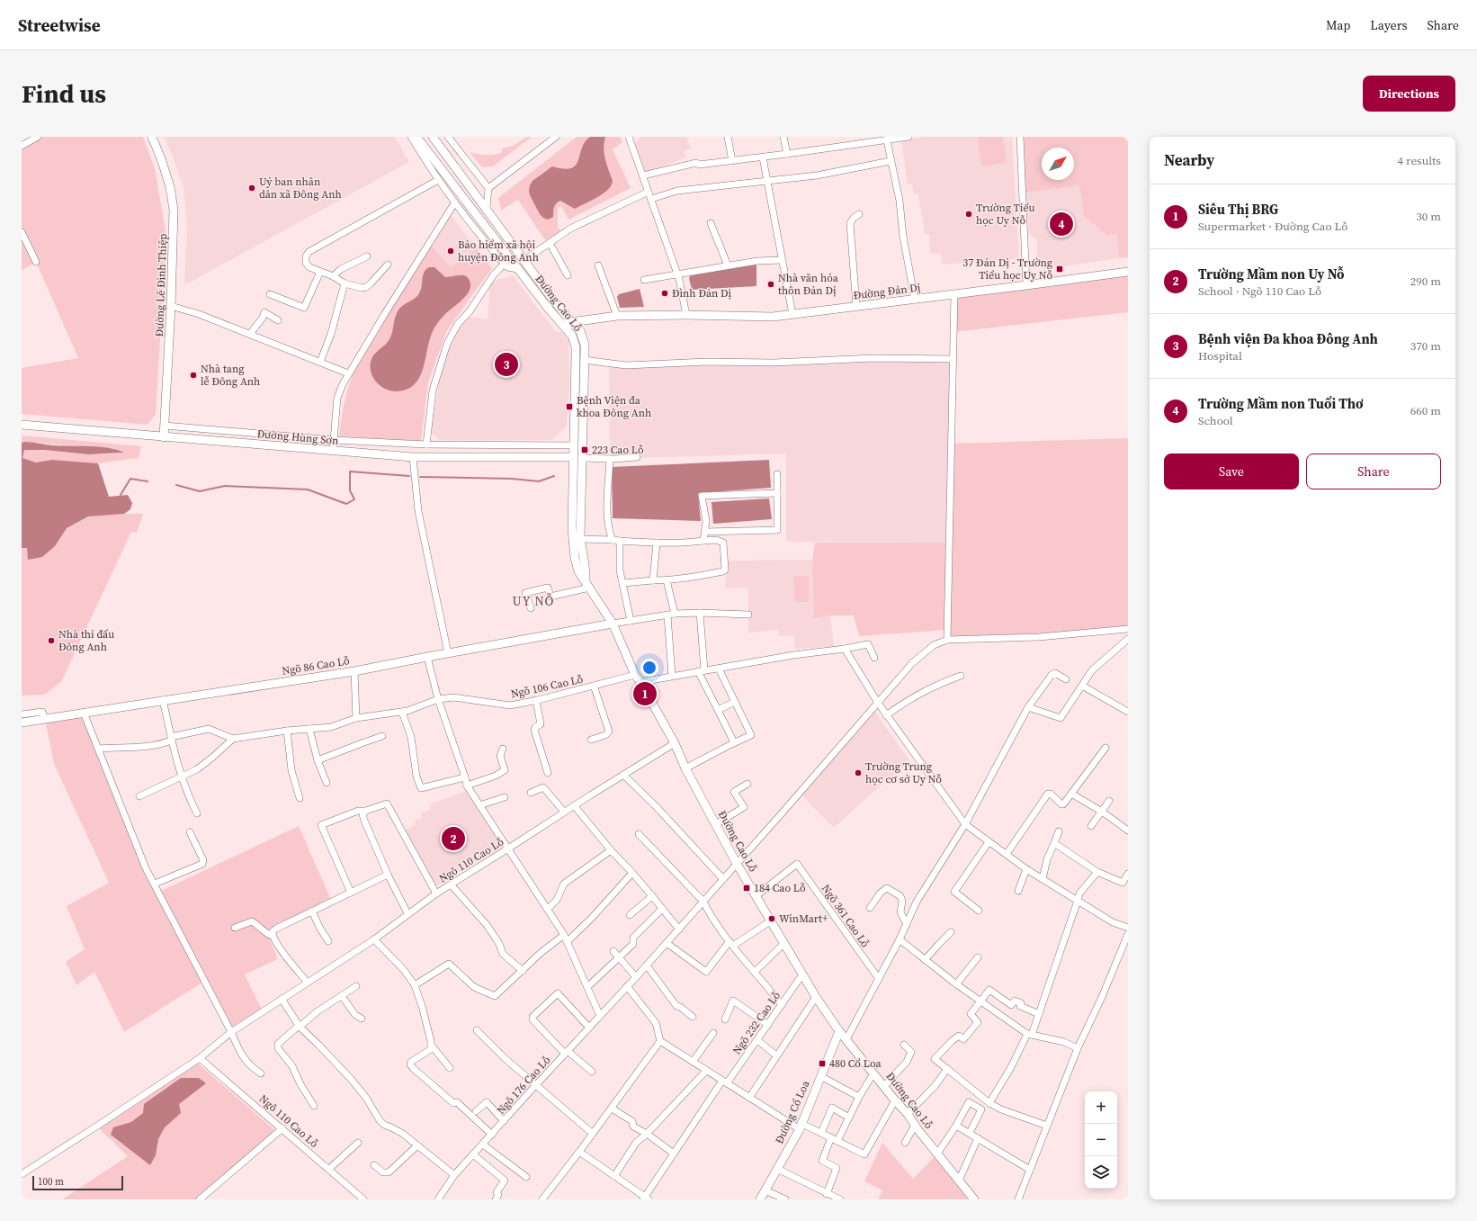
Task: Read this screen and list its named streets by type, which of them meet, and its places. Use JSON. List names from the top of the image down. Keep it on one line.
{"streets":{"street":["Đường Lê Đình Thiệp","Đường Đản Dị","Đường Cao Lỗ","Đường Hùng Sơn","Ngõ 86 Cao Lỗ","Ngõ 106 Cao Lỗ","Ngõ 110 Cao Lỗ","Ngõ 361 Cao Lỗ","Ngõ 232 Cao Lỗ","Ngõ 176 Cao Lỗ","Đường Cổ Loa"]},"crossings":[["Đường Lê Đình Thiệp","Đường Hùng Sơn"],["Đường Đản Dị","Đường Cao Lỗ"],["Đường Cao Lỗ","Đường Hùng Sơn"],["Đường Cao Lỗ","Ngõ 86 Cao Lỗ"],["Đường Cao Lỗ","Ngõ 106 Cao Lỗ"],["Đường Cao Lỗ","Ngõ 110 Cao Lỗ"],["Đường Cao Lỗ","Ngõ 361 Cao Lỗ"],["Đường Cao Lỗ","Ngõ 232 Cao Lỗ"],["Đường Cao Lỗ","Ngõ 176 Cao Lỗ"],["Đường Cao Lỗ","Đường Cổ Loa"]],"districts":["UY NỖ"],"places":{"other":["Uỷ ban nhân dân xã Đông Anh","Trường Tiểu học Uy Nỗ","Bảo hiểm xã hội huyện Đông Anh","Nhà văn hóa thôn Đản Dị","Đình Đản Dị","Nhà tang lễ Đông Anh","Nhà thi đấu Đông Anh","Trường Trung học cơ sở Uy Nỗ","WinMart+"],"transit":["37 Đản Dị - Trường Tiểu học Uy Nỗ","Bệnh Viện đa khoa Đông Anh","223 Cao Lỗ","184 Cao Lỗ","480 Cổ Loa"]},"scale_bar":"100 m","north":"top right","page":{"header":"Streetwise","nav":["Map","Layers","Share"],"buttons":["Directions",["Save","Share"]],"title":"Find us","heading":["Nearby","4 results"],"list":[{"mark":"1","name":"Siêu Thị BRG","note":"Supermarket · Đường Cao Lỗ","value":"30 m"},{"mark":"2","name":"Trường Mầm non Uy Nỗ","note":"School · Ngõ 110 Cao Lỗ","value":"290 m"},{"mark":"3","name":"Bệnh viện Đa khoa Đông Anh","note":"Hospital","value":"370 m"},{"mark":"4","name":"Trường Mầm non Tuổi Thơ","note":"School","value":"660 m"}],"pins":["4","3","1","2"],"map_buttons":["+","−"],"scale":"100 m"}}
